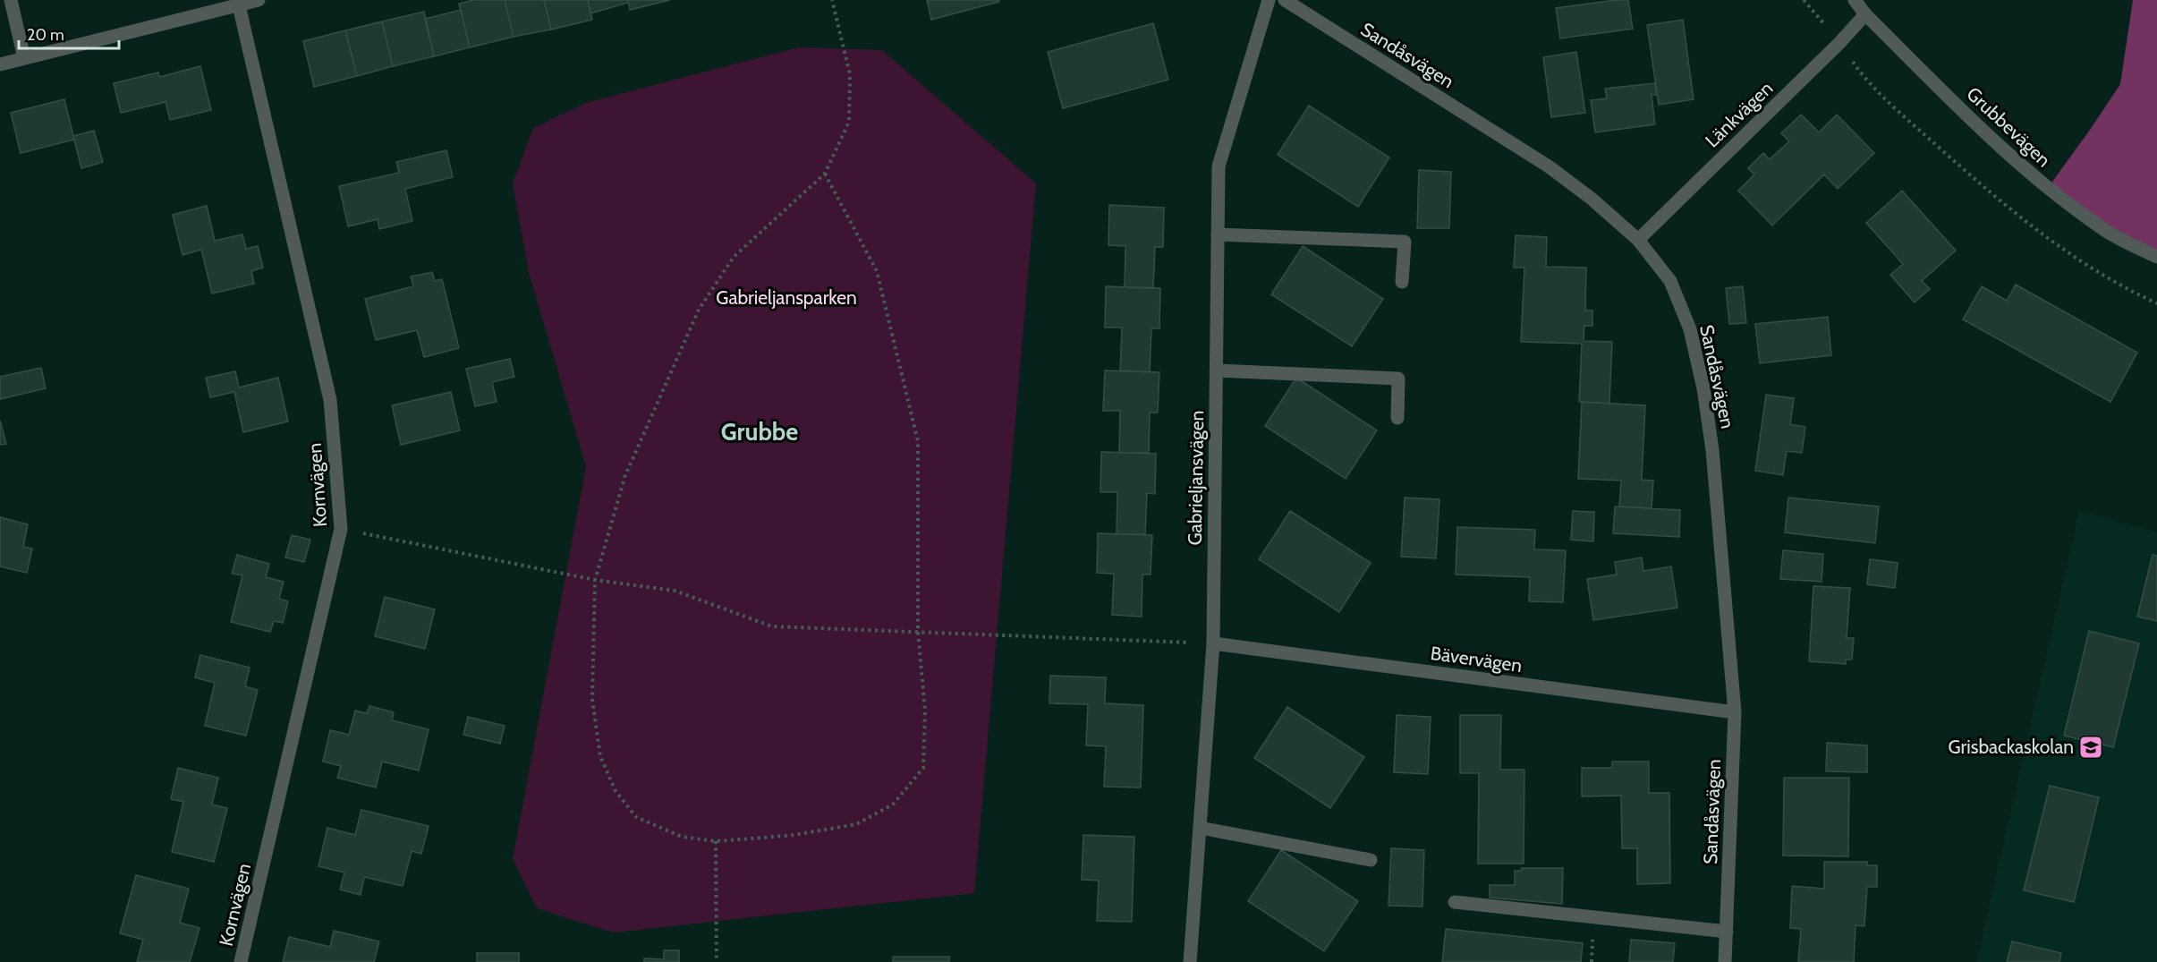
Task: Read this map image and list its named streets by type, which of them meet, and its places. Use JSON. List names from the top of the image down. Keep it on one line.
{"streets":{"street":["Sandåsvägen","Länkvägen","Grubbevägen","Gabrieljansvägen","Kornvägen","Bävervägen"]},"crossings":[["Sandåsvägen","Länkvägen"],["Sandåsvägen","Bävervägen"],["Länkvägen","Grubbevägen"],["Gabrieljansvägen","Bävervägen"]],"districts":["Grubbe"],"parks":["Gabrieljansparken"],"places":{"school or university":["Grisbackaskolan"]},"scale_bar":"20 m"}
